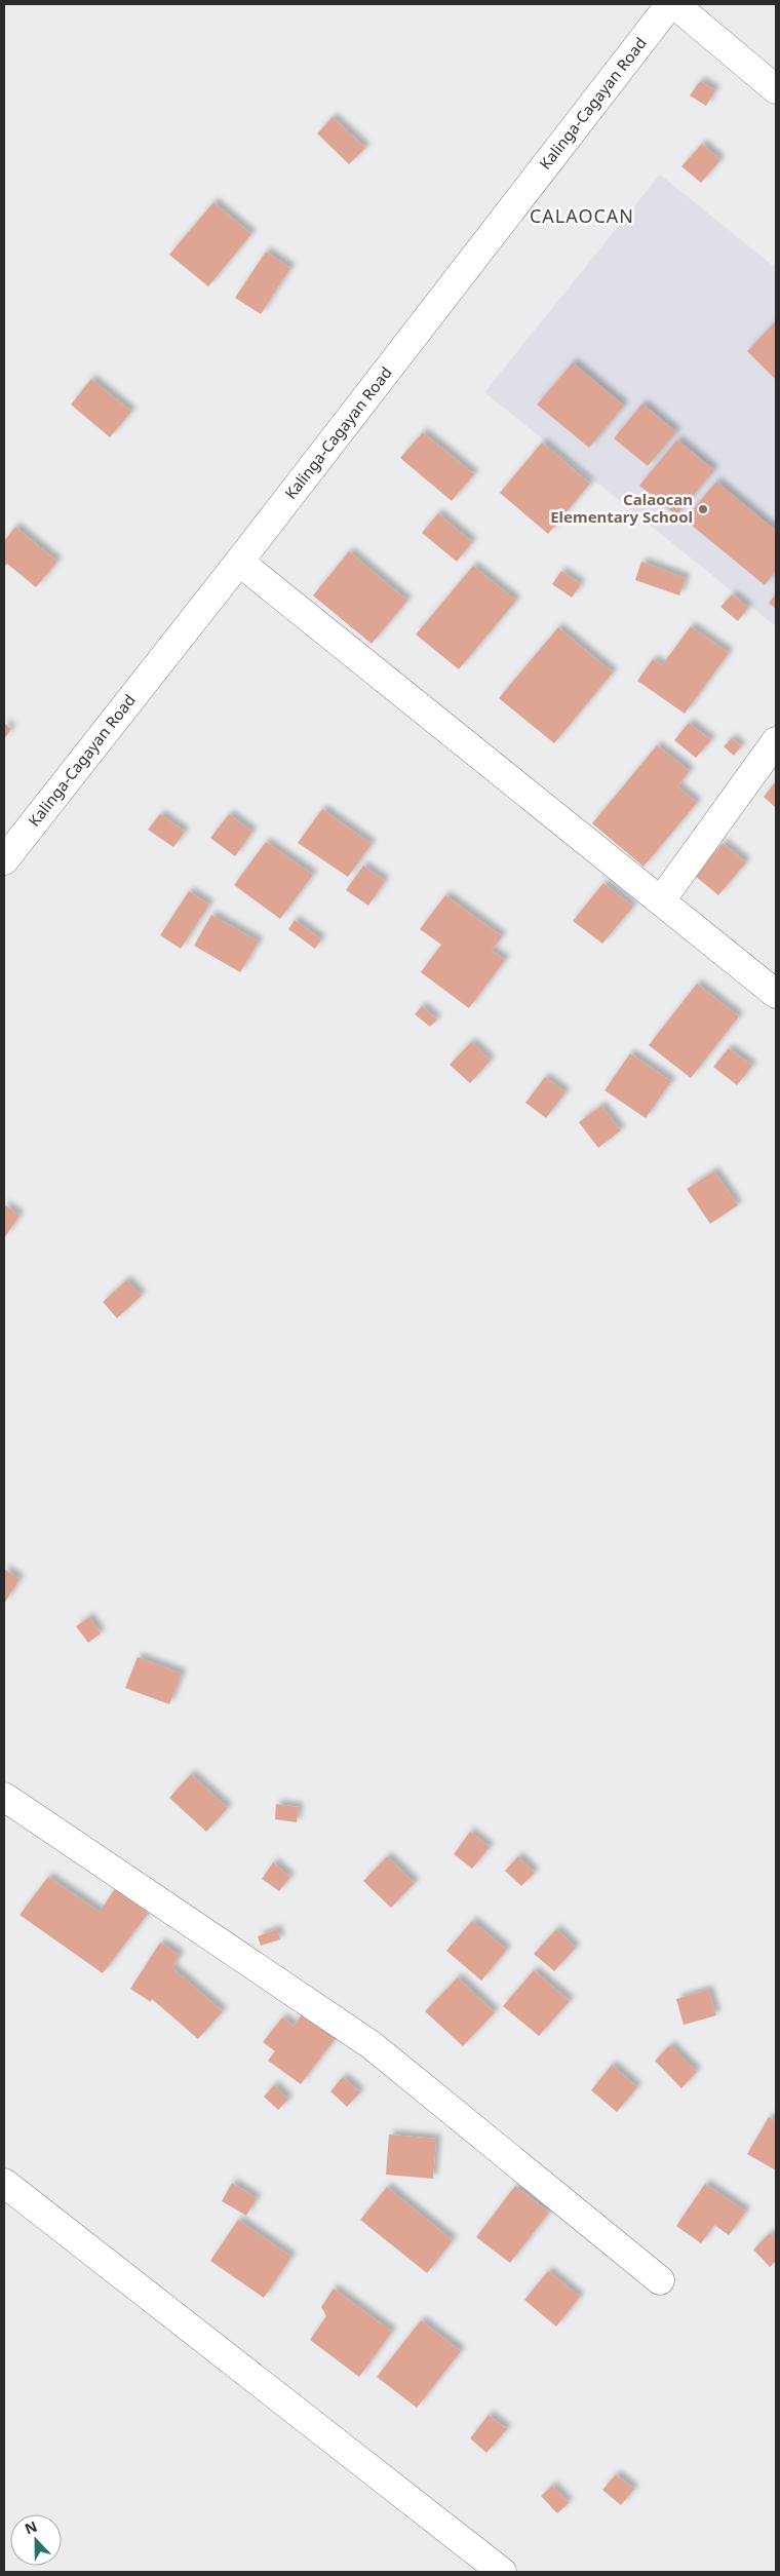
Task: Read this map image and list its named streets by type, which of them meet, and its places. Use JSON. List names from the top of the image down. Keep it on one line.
{"streets":{"main road":["Kalinga-Cagayan Road"]},"districts":["CALAOCAN"],"places":["Calaocan Elementary School"],"north":"top"}
